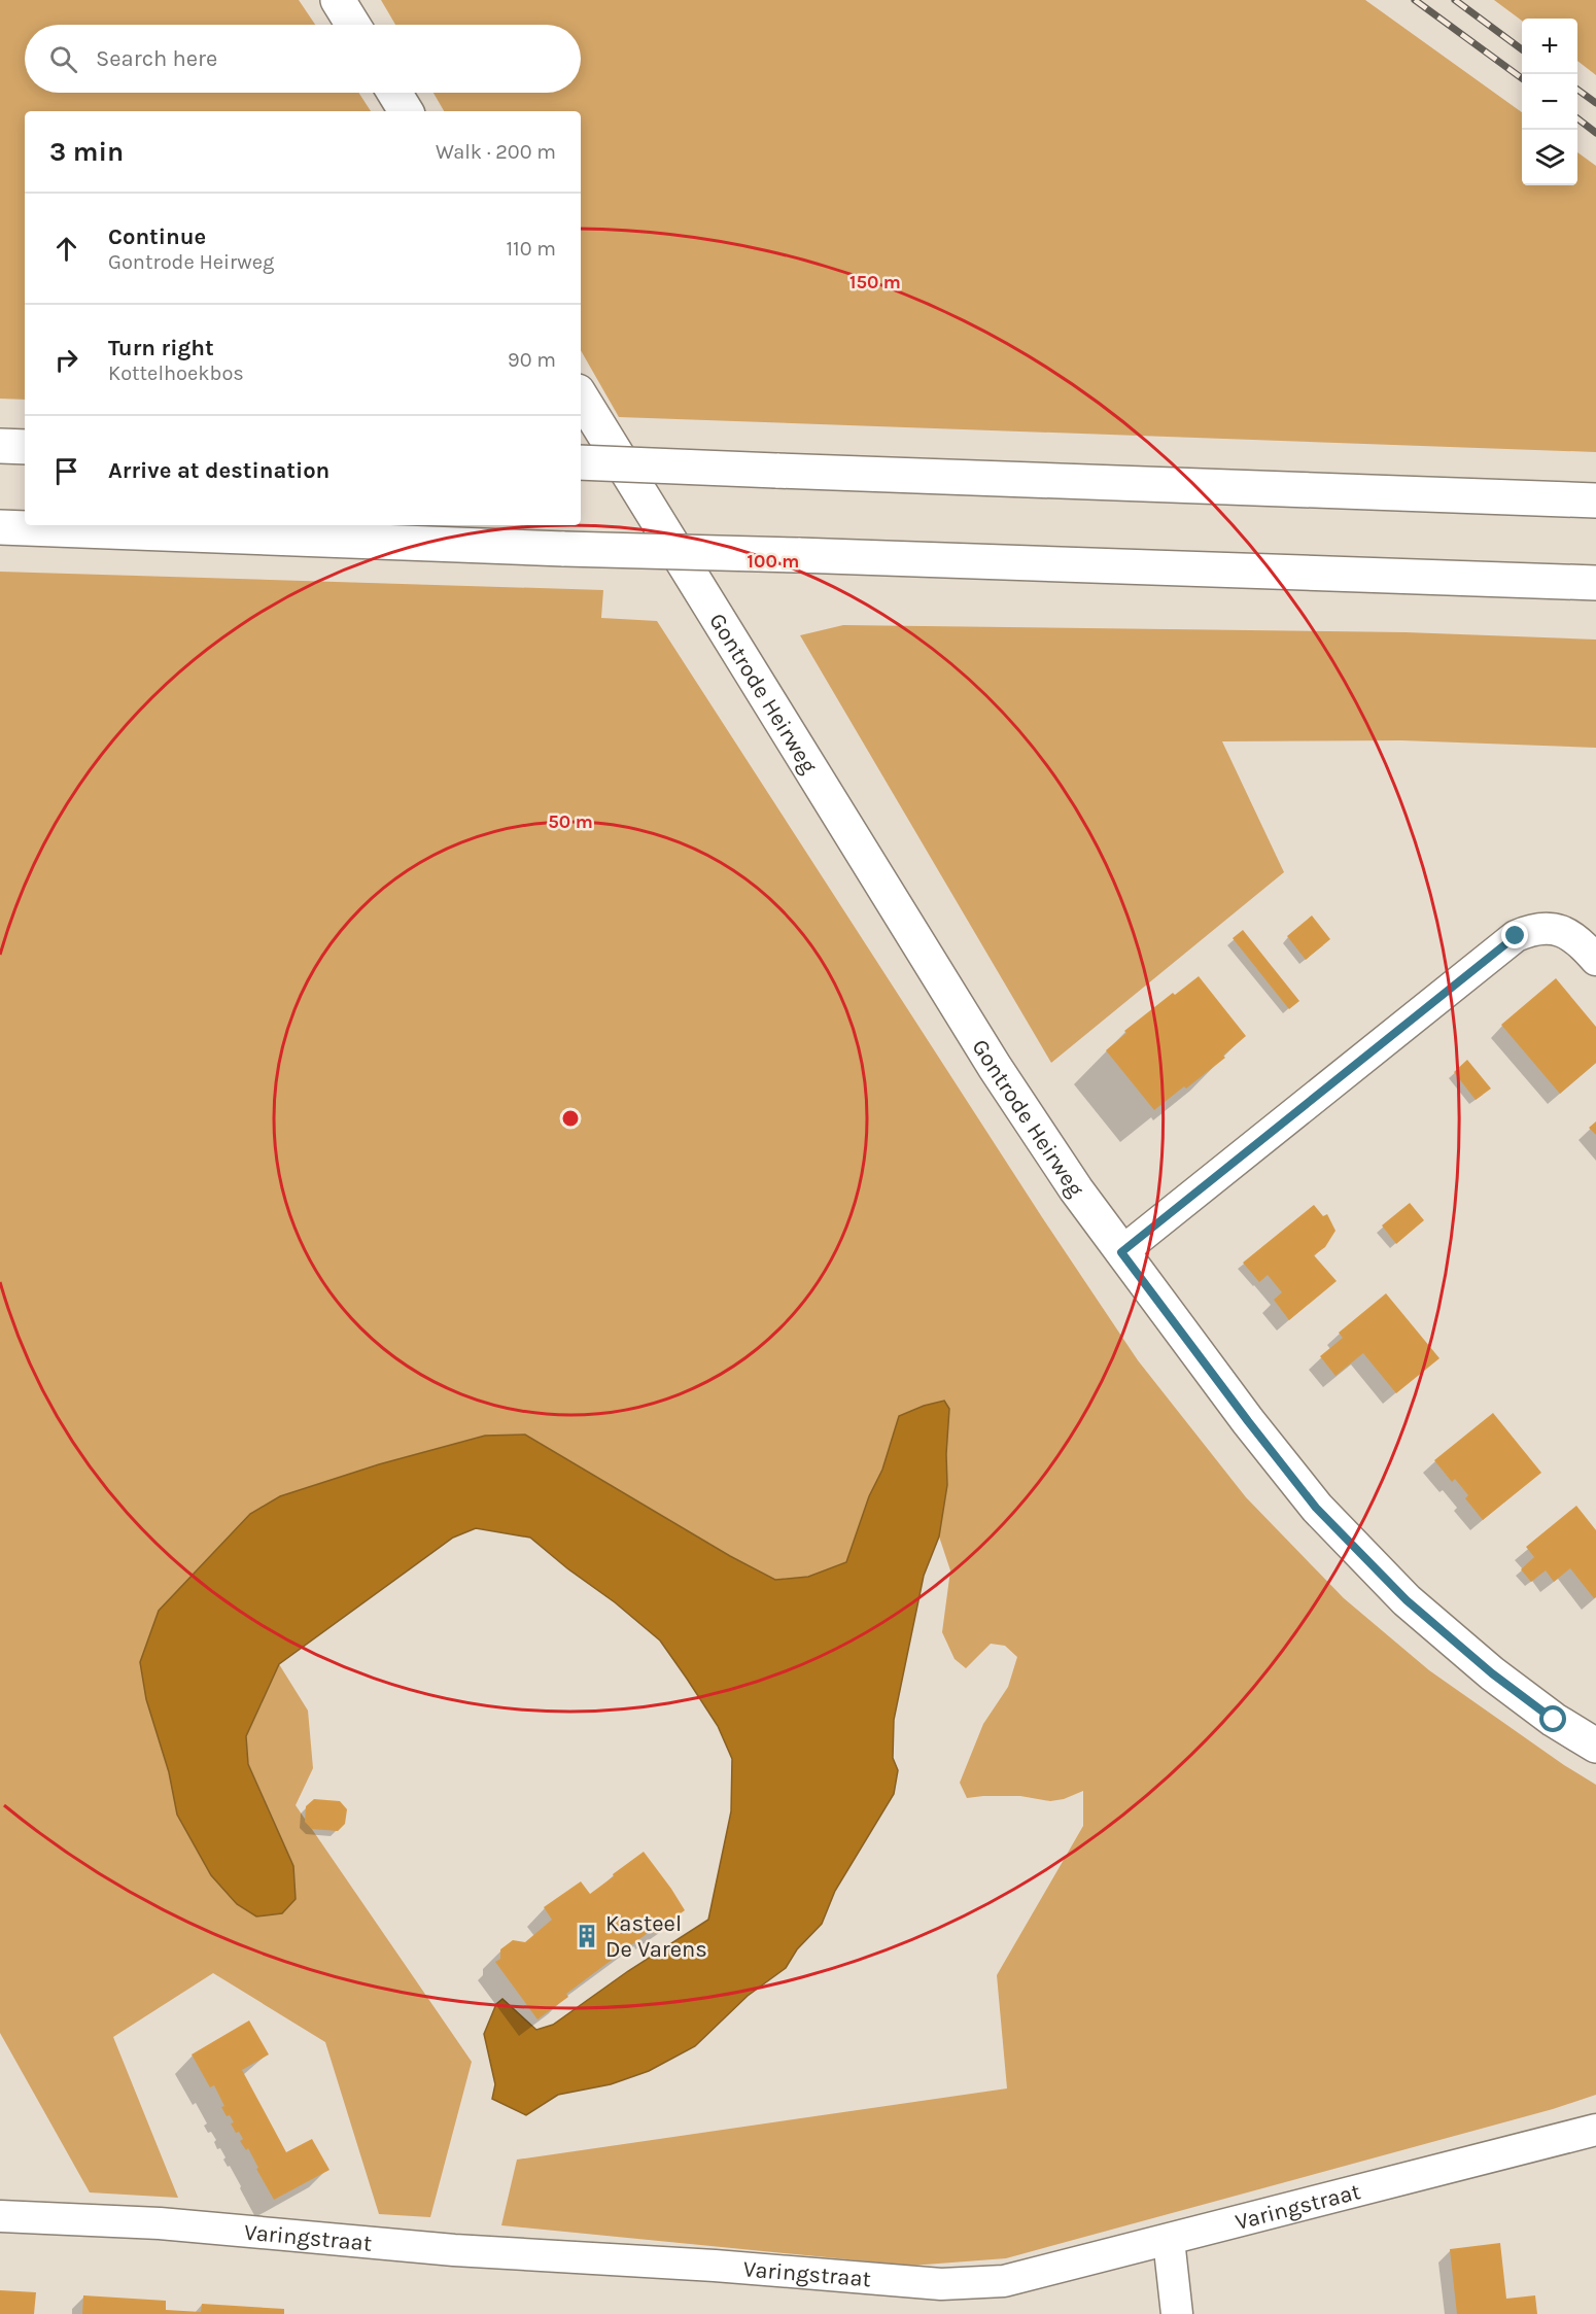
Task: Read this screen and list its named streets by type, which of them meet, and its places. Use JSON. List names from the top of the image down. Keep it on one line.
{"streets":{"main road":["Gontrode Heirweg"],"street":["Varingstraat"]},"places":{"building":["Kasteel De Varens"]},"page":{"map_buttons":["+","−"],"search":"Search here","heading":["3 min","Walk · 200 m"],"list":[["Continue","Gontrode Heirweg","110 m"],["Turn right","Kottelhoekbos","90 m"],"Arrive at destination"]},"rings":["150 m","100 m","50 m"]}
